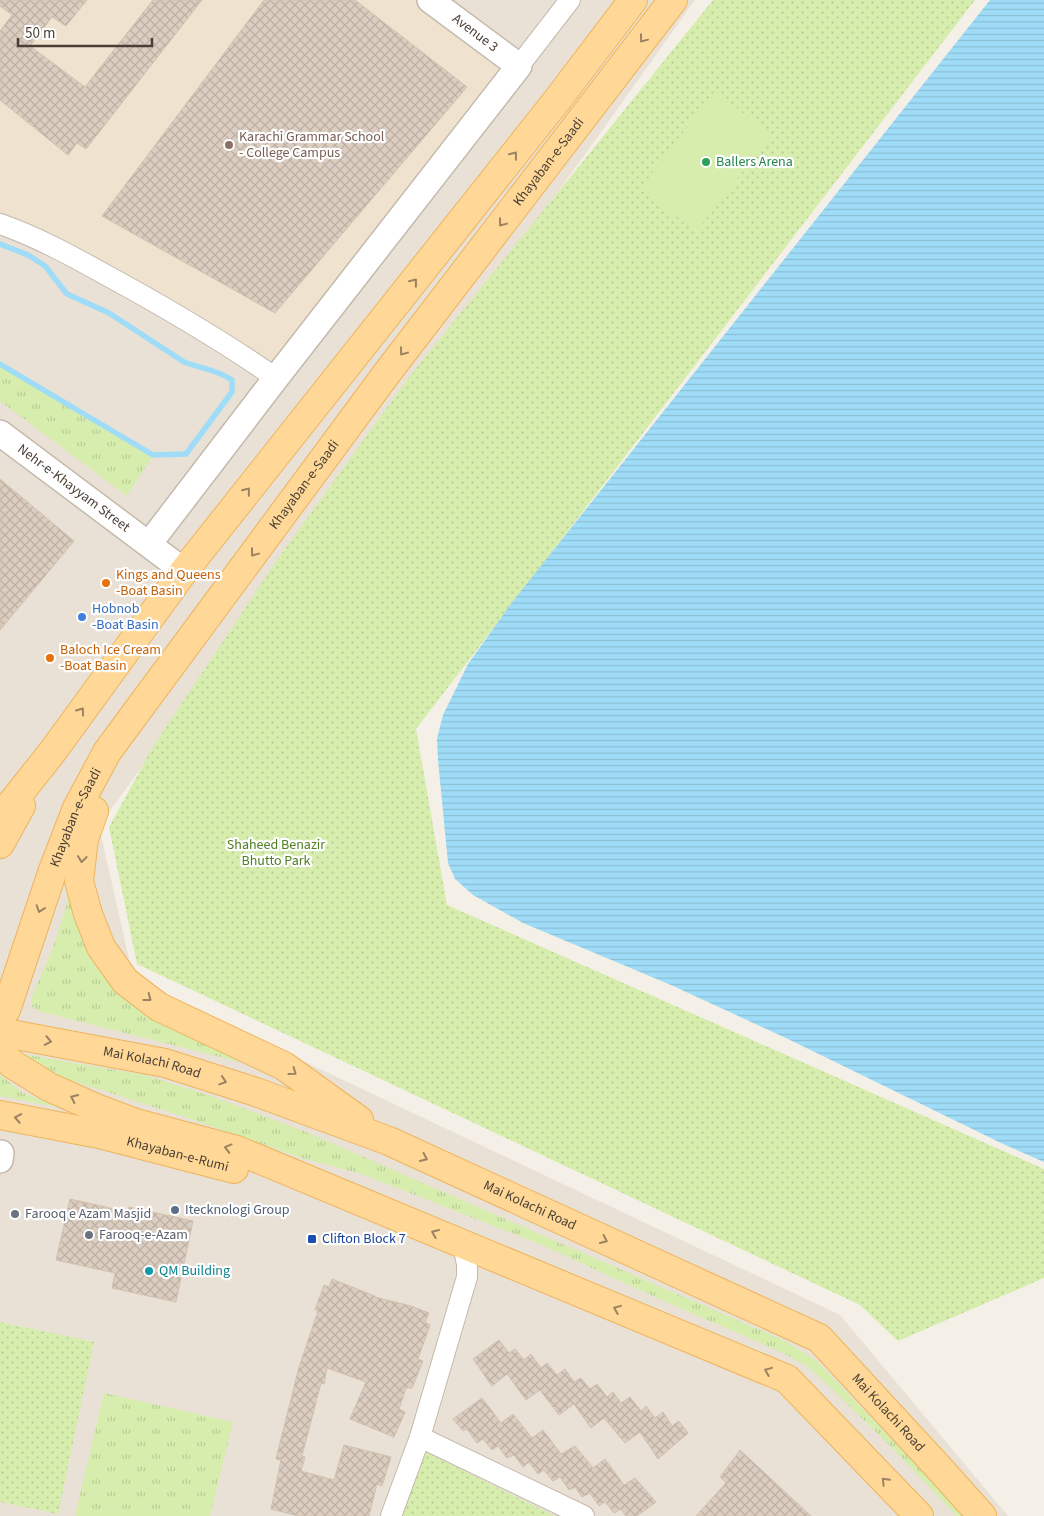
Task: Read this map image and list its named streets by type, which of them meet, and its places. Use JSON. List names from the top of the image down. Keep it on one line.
{"streets":{"main road":["Khayaban-e-Saadi","Mai Kolachi Road","Khayaban-e-Rumi"],"street":["Avenue 3","Nehr-e-Khayyam Street"]},"crossings":[["Khayaban-e-Saadi","Mai Kolachi Road"]],"parks":["Shaheed Benazir Bhutto Park"],"places":{"other":["Karachi Grammar School - College Campus","Ballers Arena","Kings and Queens -Boat Basin","Hobnob -Boat Basin","Baloch Ice Cream -Boat Basin","Itecknologi Group","Farooq e Azam Masjid","Farooq-e-Azam","QM Building"],"transit":["Clifton Block 7"]},"scale_bar":"50 m"}
